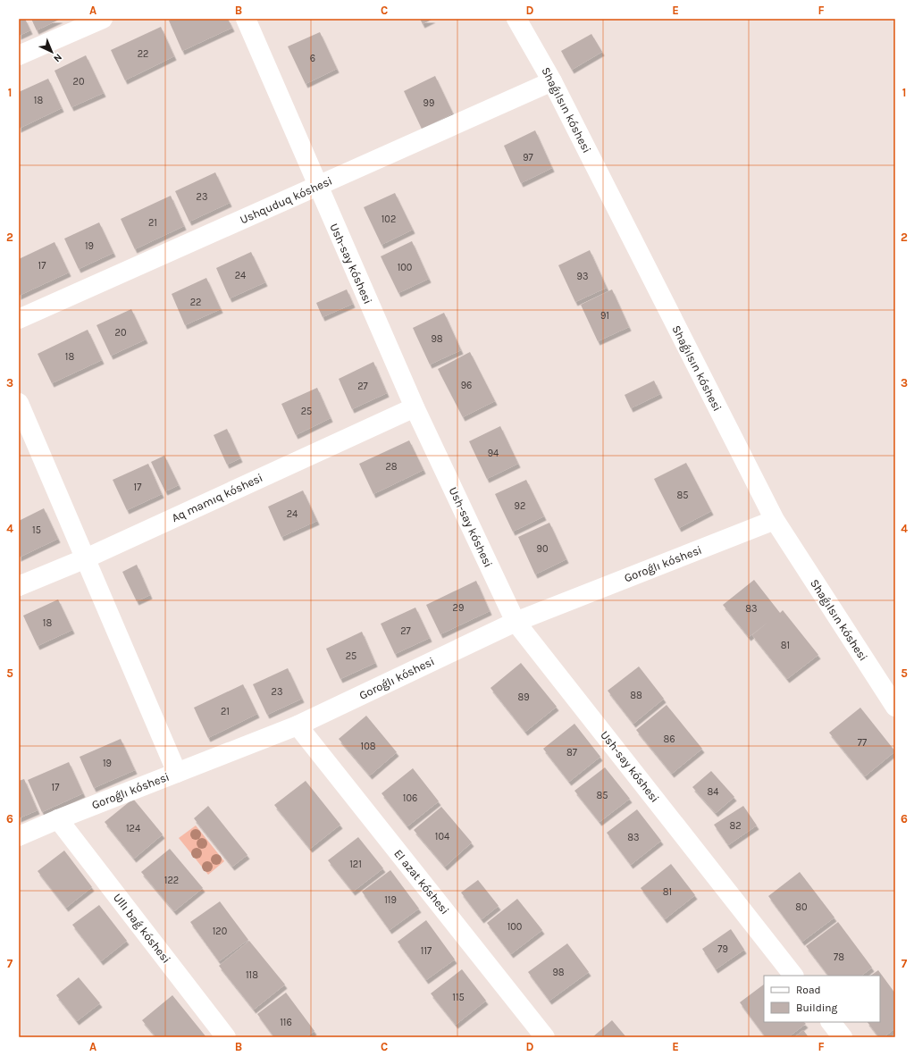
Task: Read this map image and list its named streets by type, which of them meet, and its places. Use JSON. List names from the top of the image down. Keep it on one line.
{"streets":{"street":["Shaǵılsın kóshesi","Ushquduq kóshesi","Ush-say kóshesi","Aq mamıq kóshesi","Goroǵlı kóshesi","El azat kóshesi","Ullı baǵ kóshesi"]},"crossings":[["Shaǵılsın kóshesi","Ushquduq kóshesi"],["Shaǵılsın kóshesi","Goroǵlı kóshesi"],["Ushquduq kóshesi","Ush-say kóshesi"],["Ush-say kóshesi","Aq mamıq kóshesi"],["Ush-say kóshesi","Goroǵlı kóshesi"],["Goroǵlı kóshesi","El azat kóshesi"],["Goroǵlı kóshesi","Ullı baǵ kóshesi"]],"house_numbers":["22","6","20","18","99","97","23","102","21","19","17","100","24","93","22","91","20","98","18","96","27","25","94","28","17","85","92","24","15","90","29","83","18","27","81","25","23","88","89","21","86","77","108","87","19","17","84","85","106","82","124","104","83","121","122","81","119","80","100","120","79","117","78","98","118","115","116"],"legend":["Road","Building"],"north":"bottom right","grid":{"columns":["A","B","C","D","E","F"],"rows":["1","2","3","4","5","6","7"]}}
